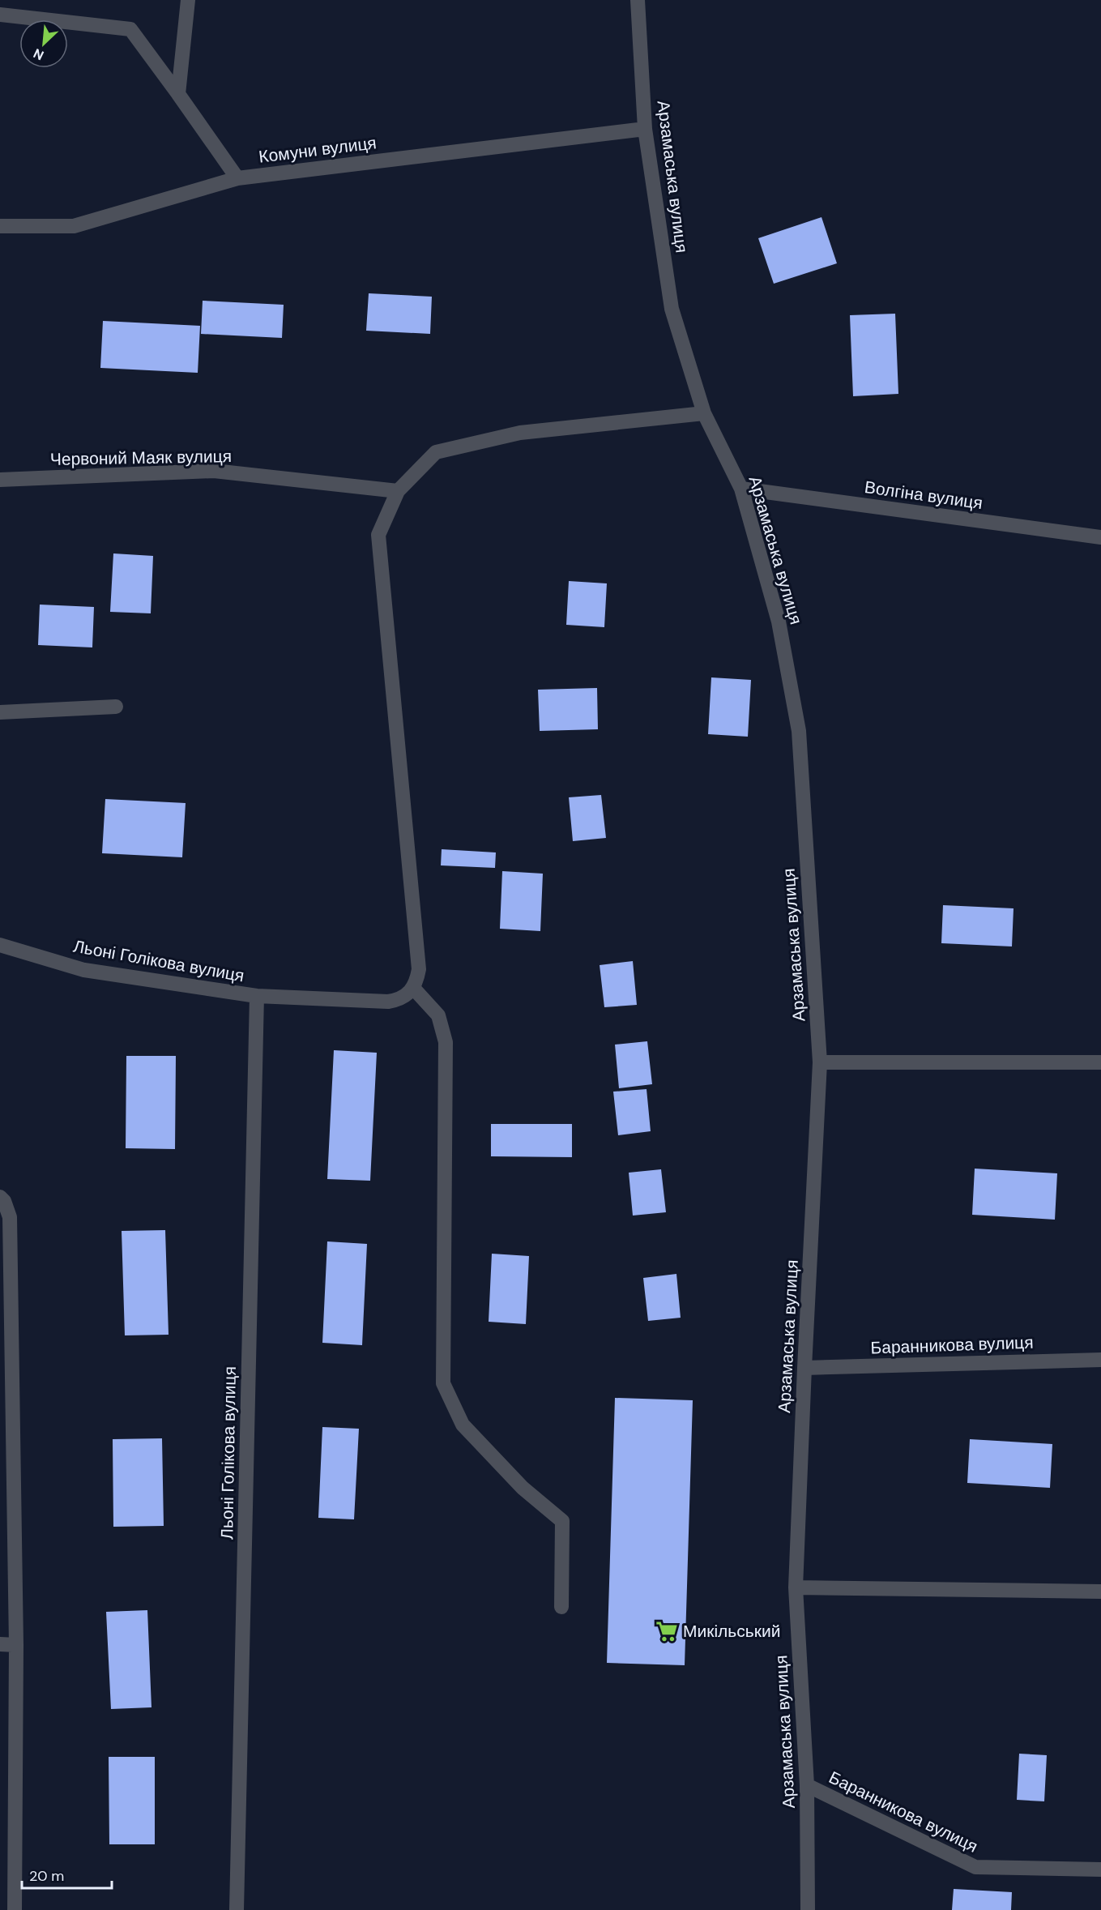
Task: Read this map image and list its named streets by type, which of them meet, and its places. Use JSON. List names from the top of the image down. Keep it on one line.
{"streets":{"street":["Комуни вулиця","Арзамаська вулиця","Червоний Маяк вулиця","Волгіна вулиця","Льоні Голікова вулиця","Баранникова вулиця"]},"crossings":[["Комуни вулиця","Арзамаська вулиця"],["Арзамаська вулиця","Волгіна вулиця"],["Арзамаська вулиця","Баранникова вулиця"]],"places":{"supermarket":["Микільський"]},"scale_bar":"20 m","north":"bottom left"}
